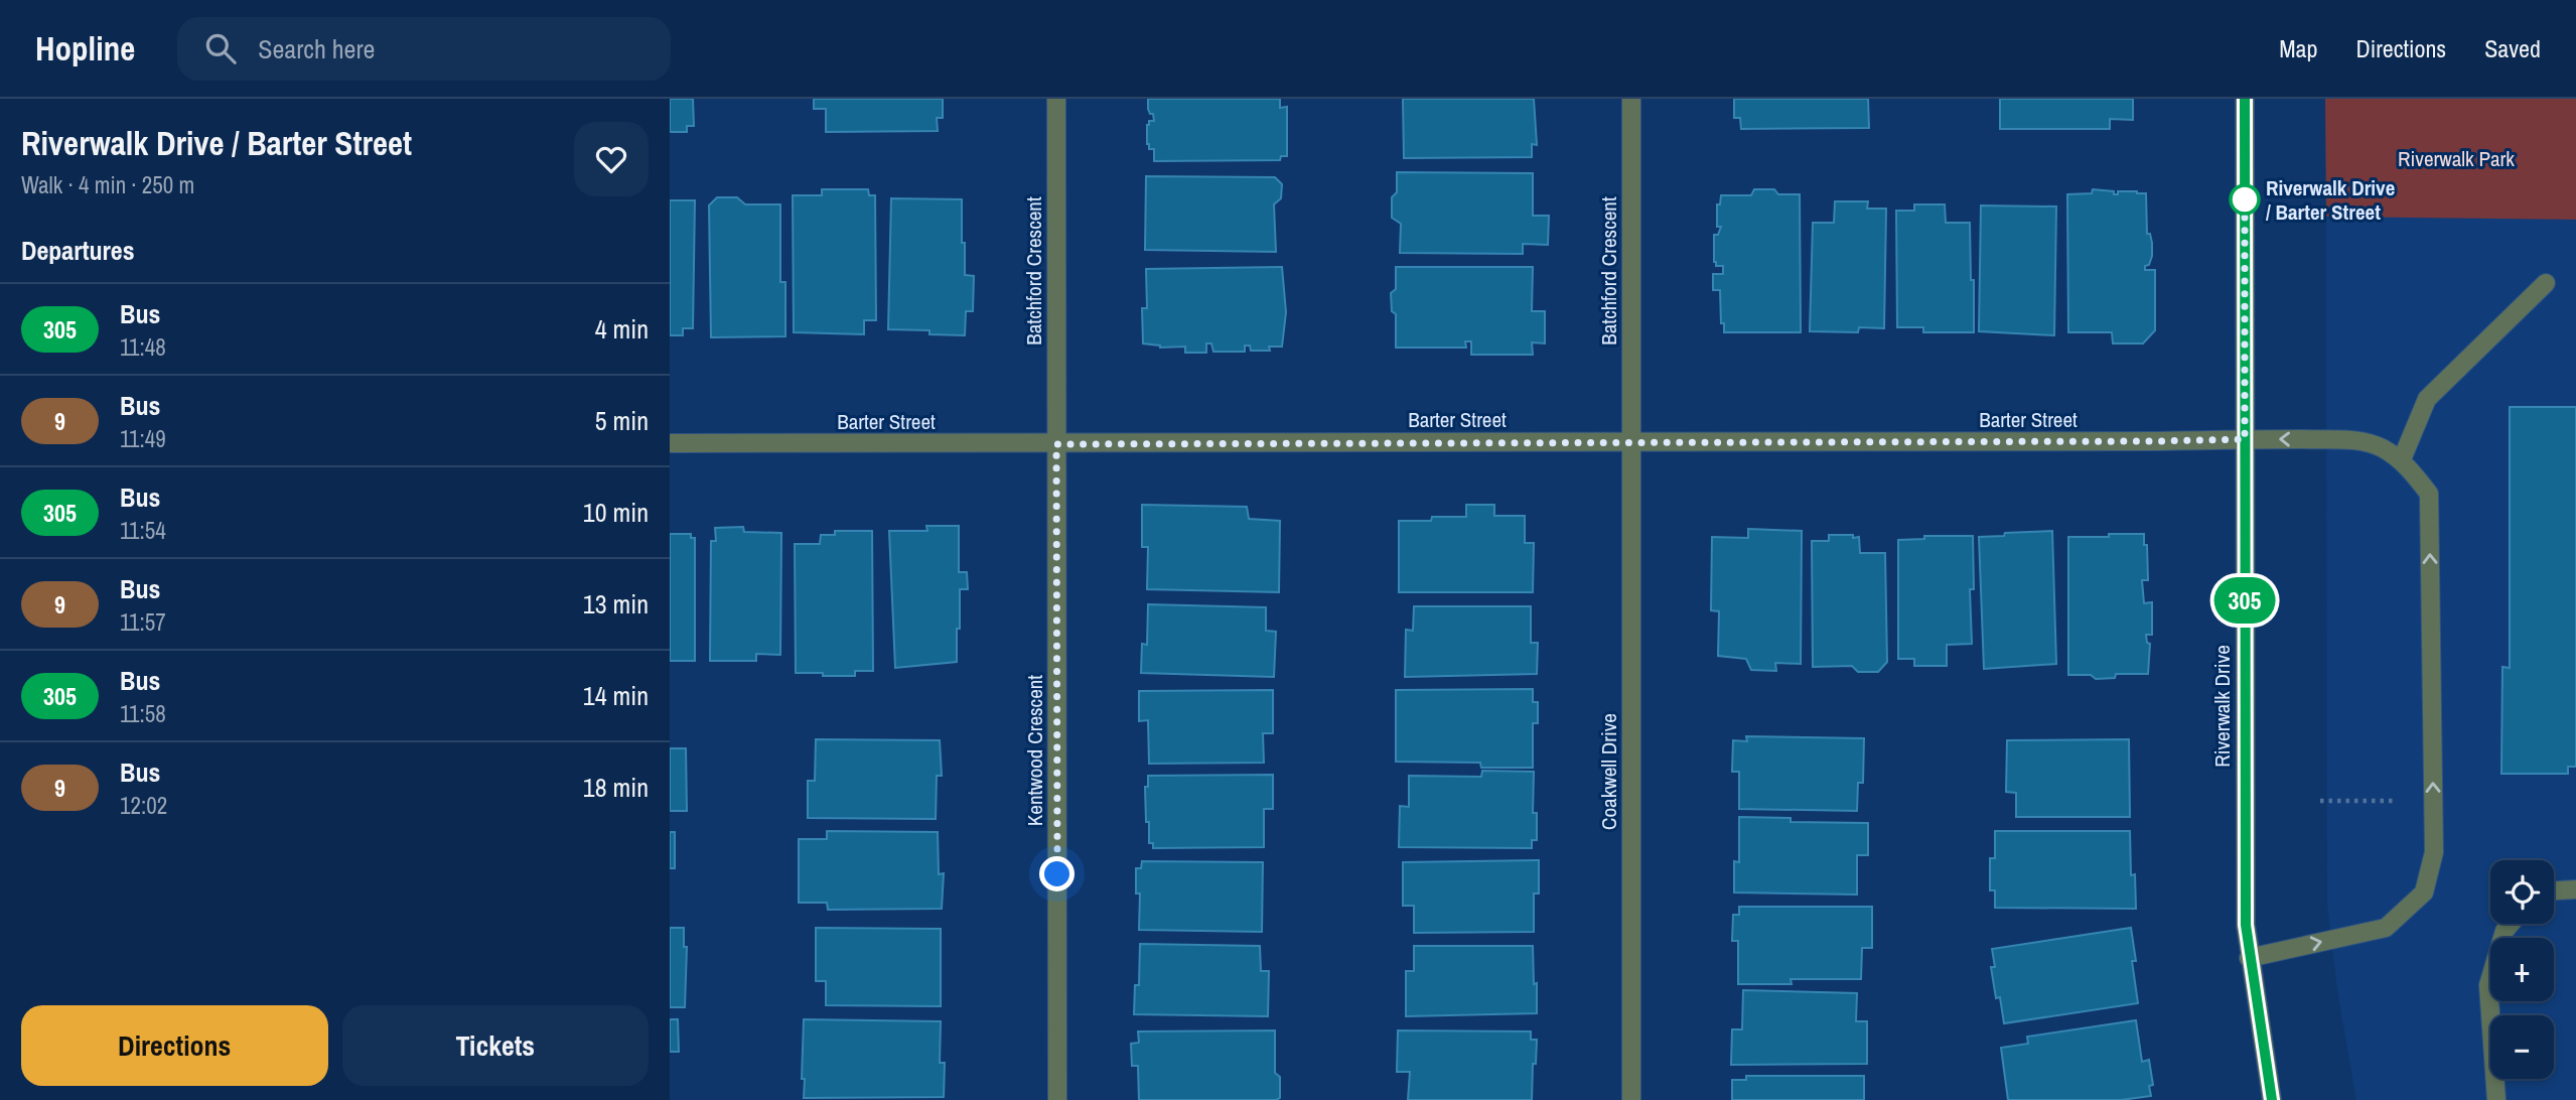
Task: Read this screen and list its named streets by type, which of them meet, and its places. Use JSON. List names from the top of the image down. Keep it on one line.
{"streets":{"street":["Batchford Crescent","Barter Street","Riverwalk Drive","Kentwood Crescent","Coakwell Drive"]},"crossings":[["Batchford Crescent","Barter Street"],["Batchford Crescent","Kentwood Crescent"],["Batchford Crescent","Coakwell Drive"],["Barter Street","Riverwalk Drive"],["Barter Street","Kentwood Crescent"],["Barter Street","Coakwell Drive"]],"parks":["Riverwalk Park"],"places":["Riverwalk Drive / Barter Street"],"lines":["bus line 305"],"page":{"header":"Hopline","search":"Search here","nav":["Map","Directions","Saved"],"heading":[["Riverwalk Drive / Barter Street","Walk · 4 min · 250 m"],"Departures"],"on_map":"305","list":[{"mark":"305","name":"Bus","note":"11:48","value":"4 min"},{"mark":"9","name":"Bus","note":"11:49","value":"5 min"},{"mark":"305","name":"Bus","note":"11:54","value":"10 min"},{"mark":"9","name":"Bus","note":"11:57","value":"13 min"},{"mark":"305","name":"Bus","note":"11:58","value":"14 min"},{"mark":"9","name":"Bus","note":"12:02","value":"18 min"}],"map_buttons":["+","−"],"buttons":["Directions","Tickets"]}}
